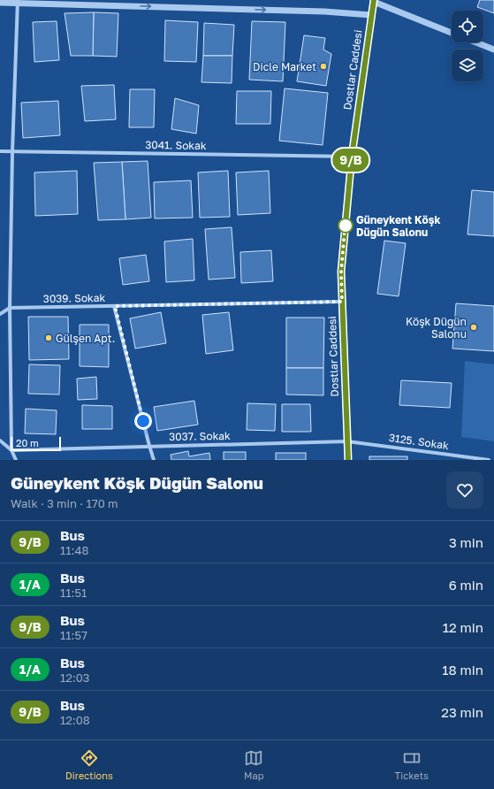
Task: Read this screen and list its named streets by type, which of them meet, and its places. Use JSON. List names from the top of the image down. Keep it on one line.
{"streets":{"main road":["Dostlar Caddesi"],"street":["3041. Sokak","3039. Sokak","3037. Sokak","3125. Sokak"]},"crossings":[["Dostlar Caddesi","3041. Sokak"],["Dostlar Caddesi","3039. Sokak"],["Dostlar Caddesi","3037. Sokak"],["Dostlar Caddesi","3125. Sokak"],["3037. Sokak","3125. Sokak"]],"places":["Dicle Market","Güneykent Köşk Düğün Salonu","Köşk Düğün Salonu","Gülşen Apt."],"lines":["bus line 9/B"],"scale_bar":"20 m","page":{"on_map":"9/B","scale":"20 m","heading":["Güneykent Köşk Düğün Salonu","Walk · 3 min · 170 m"],"list":[{"mark":"9/B","name":"Bus","note":"11:48","value":"3 min"},{"mark":"1/A","name":"Bus","note":"11:51","value":"6 min"},{"mark":"9/B","name":"Bus","note":"11:57","value":"12 min"},{"mark":"1/A","name":"Bus","note":"12:03","value":"18 min"},{"mark":"9/B","name":"Bus","note":"12:08","value":"23 min"}],"tabs":["Directions","Map","Tickets"]}}
